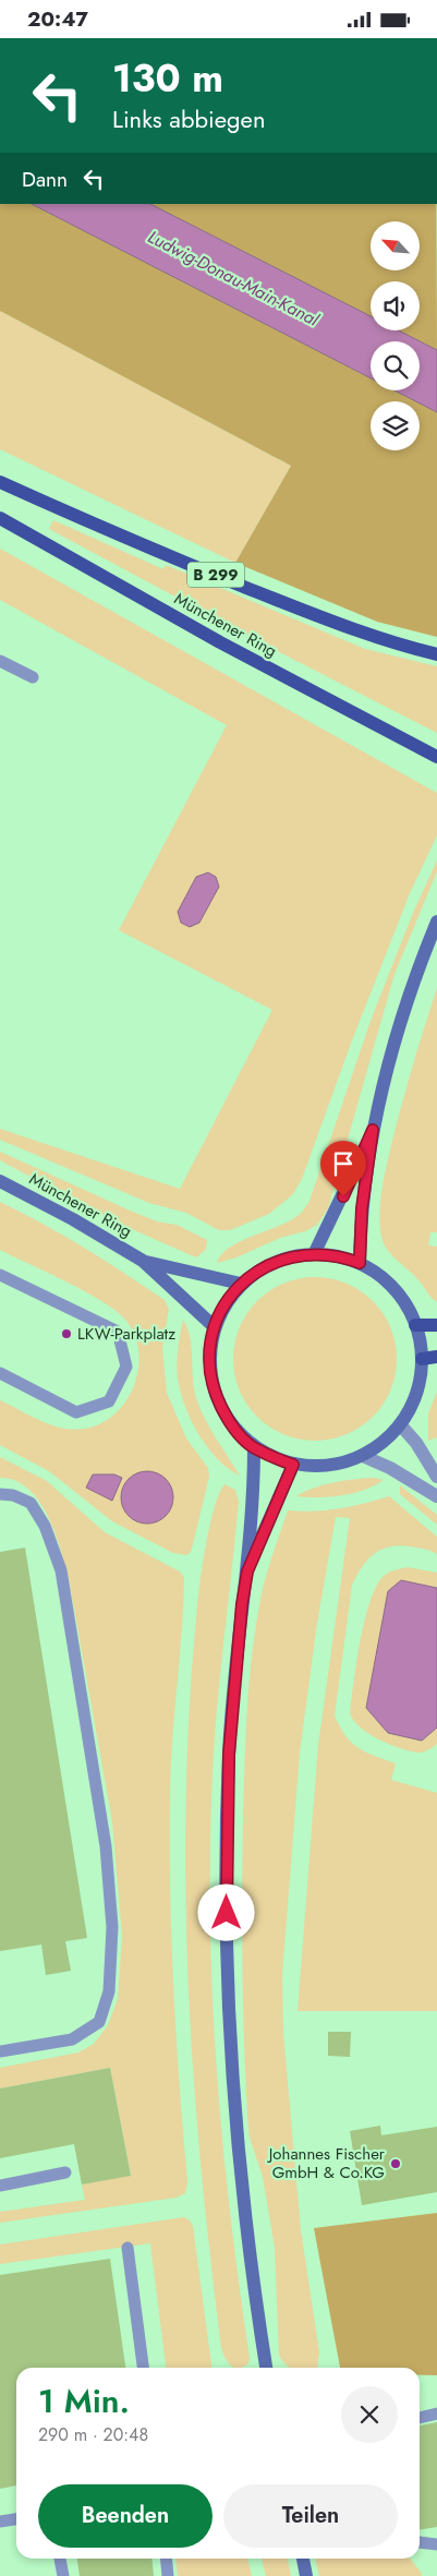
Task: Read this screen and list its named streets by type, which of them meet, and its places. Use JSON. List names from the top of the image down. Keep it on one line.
{"streets":{"main road":["B 299","Münchener Ring"]},"water":["Ludwig-Donau-Main-Kanal"],"places":["LKW-Parkplatz","Johannes Fischer GmbH & Co.KG"],"north":"top left","page":{"status":"20:47","turn":["130 m","Links abbiegen"],"then":"Dann","heading":["1 Min.","290 m · 20:48"],"buttons":["Beenden","Teilen"]}}
